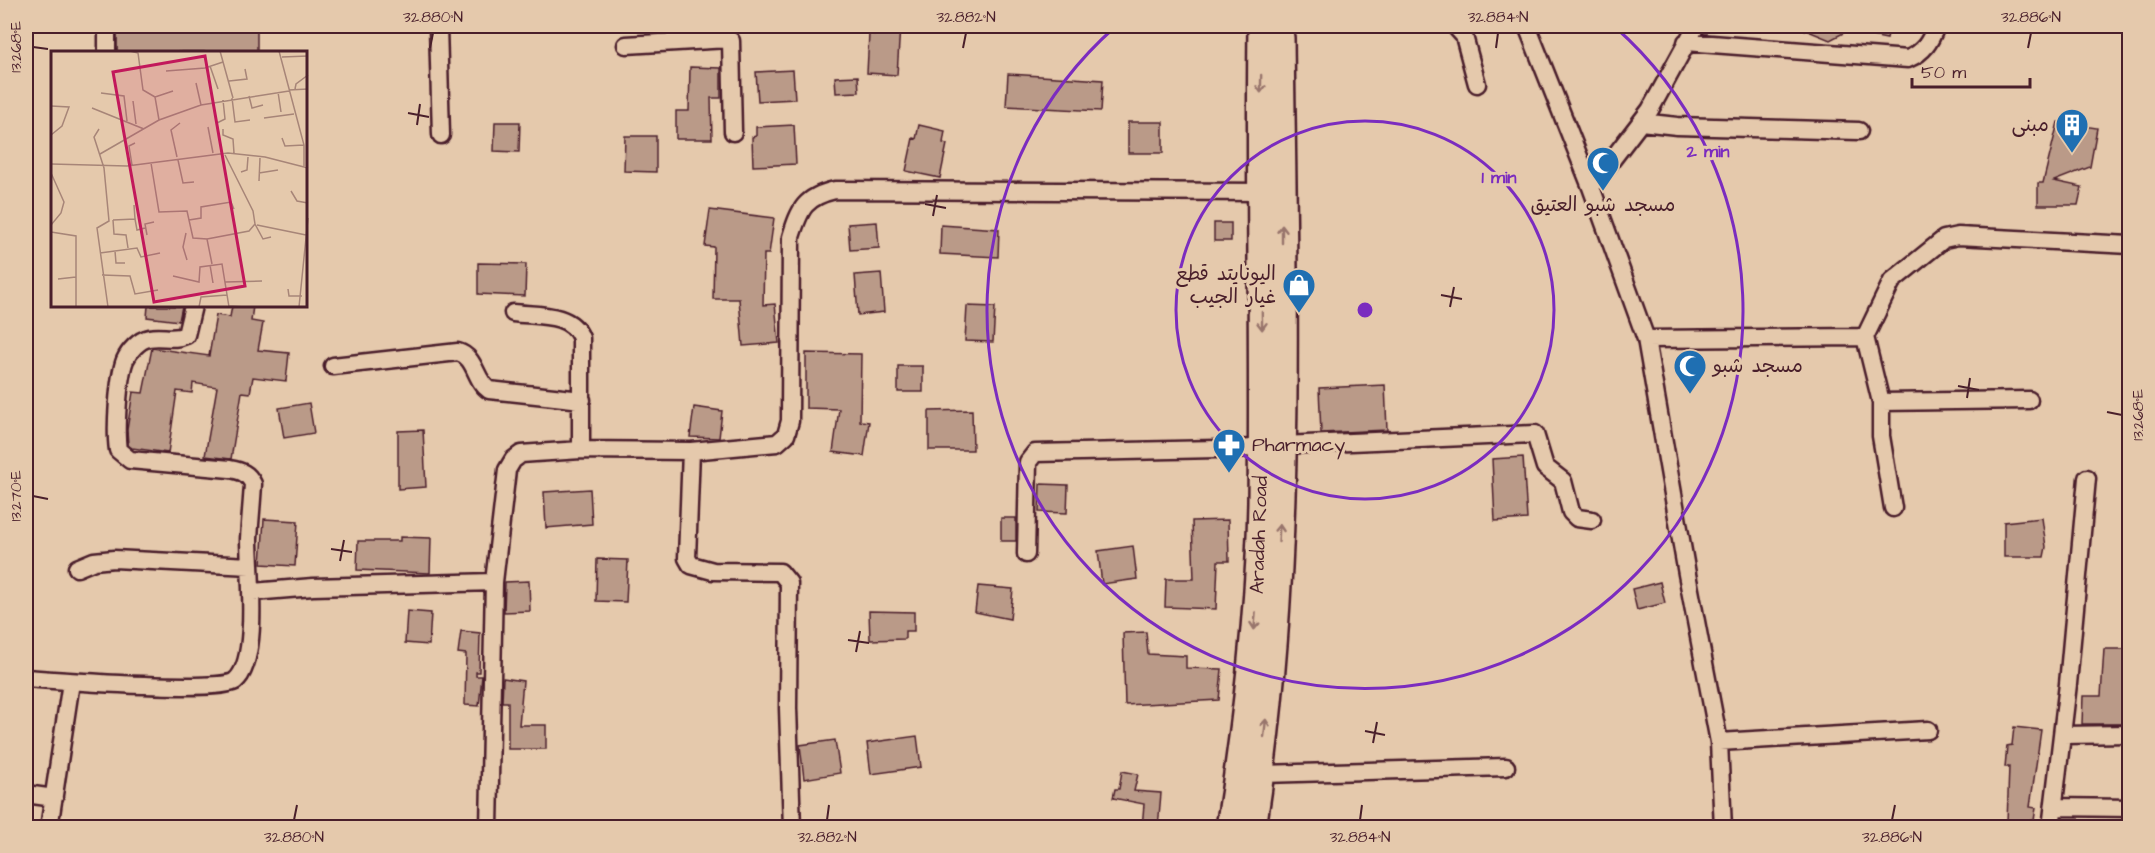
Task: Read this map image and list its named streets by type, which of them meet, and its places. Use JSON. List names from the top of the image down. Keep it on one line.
{"streets":{"main road":["Aradah Road"]},"places":{"building":["مبنى"],"mosque":["مسجد شبو العتيق","مسجد شبو"],"shop":["اليونايتد قطع غيار الجيب"],"pharmacy":["Pharmacy"]},"scale_bar":"50 m","coordinates":["32.880°N","32.882°N","32.884°N","32.886°N","13.268°E","13.270°E"],"rings":["2 min","1 min"]}
